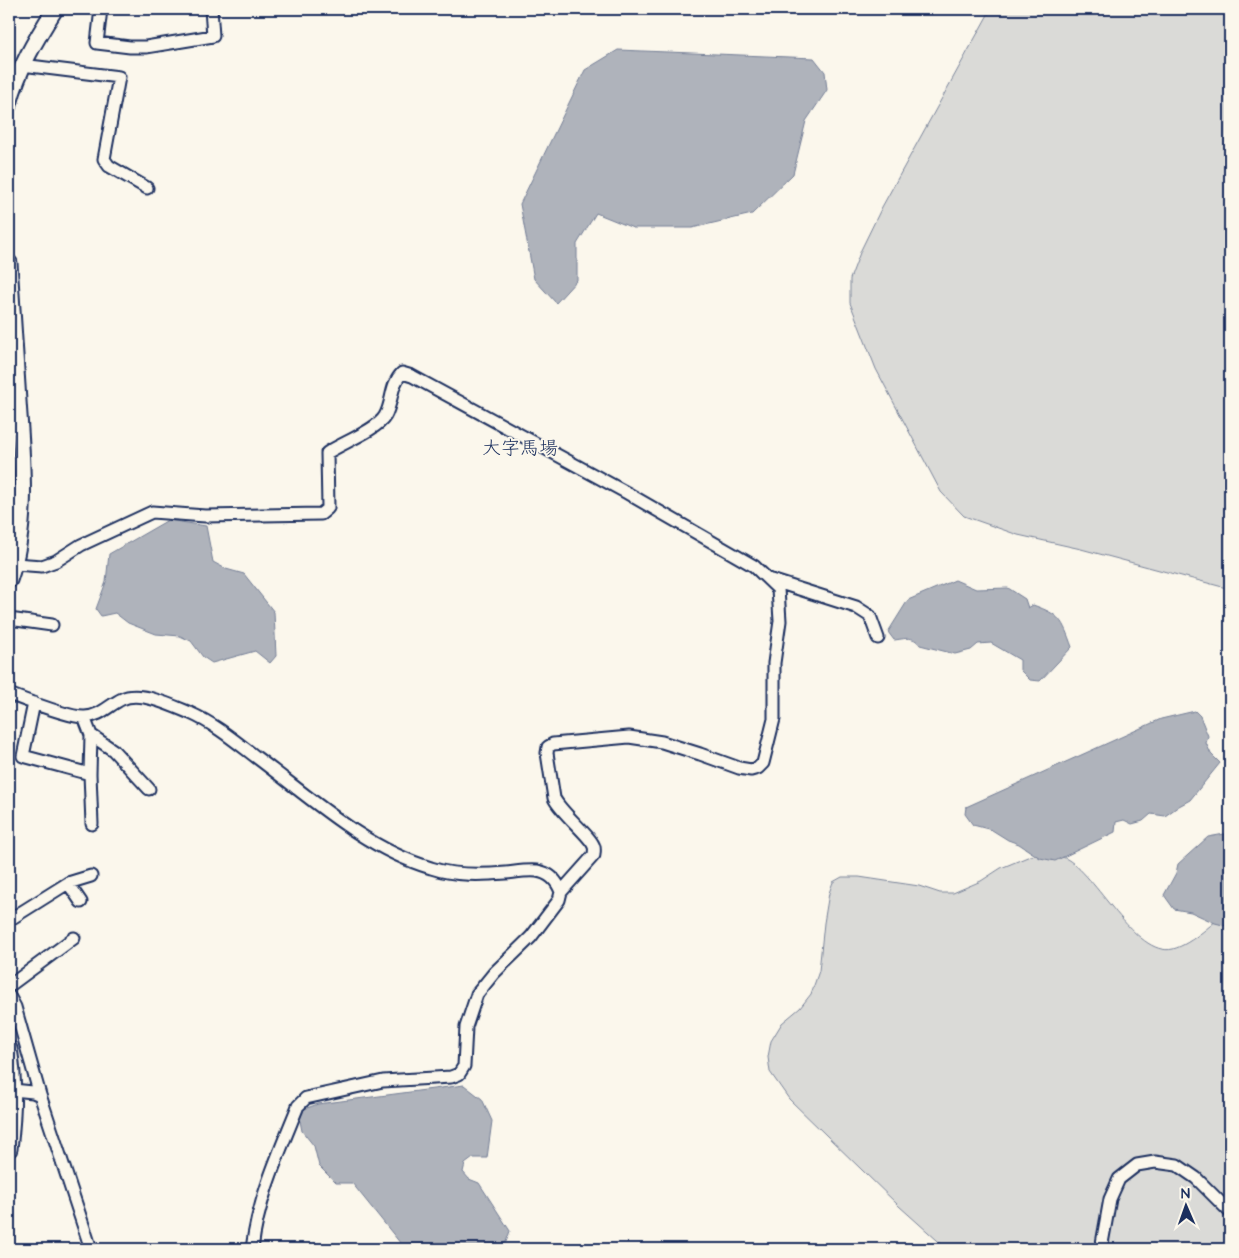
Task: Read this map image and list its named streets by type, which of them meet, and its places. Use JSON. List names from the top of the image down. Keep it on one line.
{"districts":["大字馬場"],"north":"top"}
